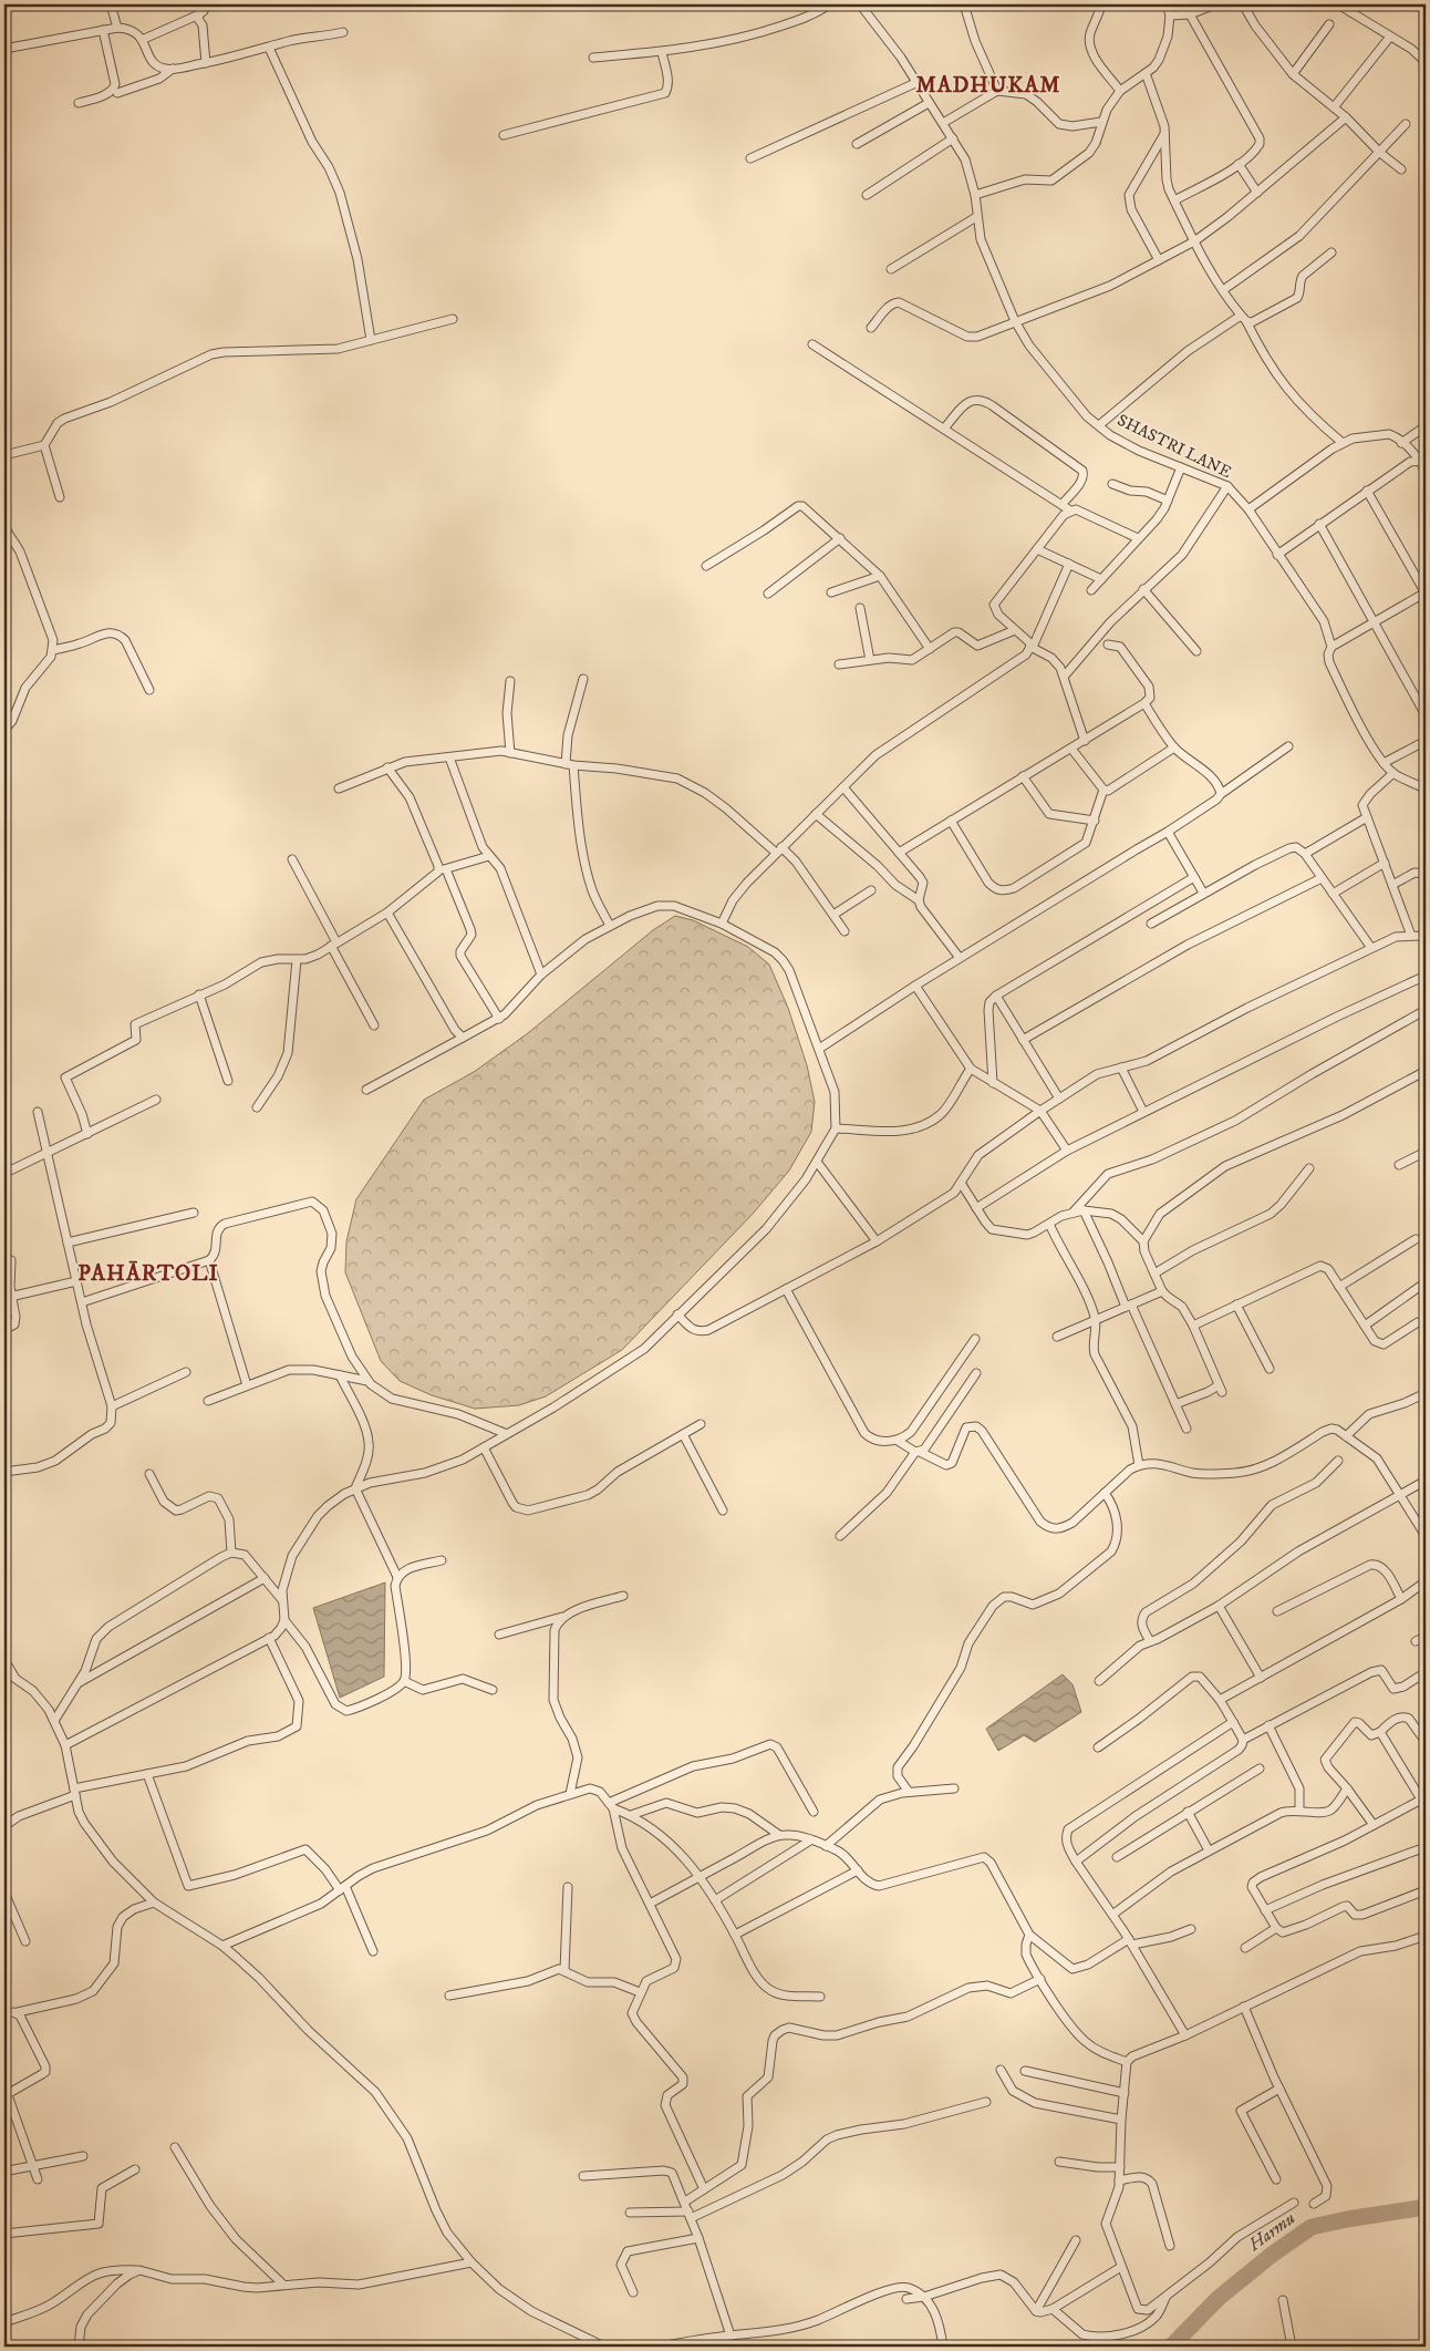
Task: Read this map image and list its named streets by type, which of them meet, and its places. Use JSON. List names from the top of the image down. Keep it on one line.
{"streets":{"street":["SHASTRI LANE"]},"districts":["MADHUKAM","PAHĀRTOLI"],"water":["Harmu"]}
